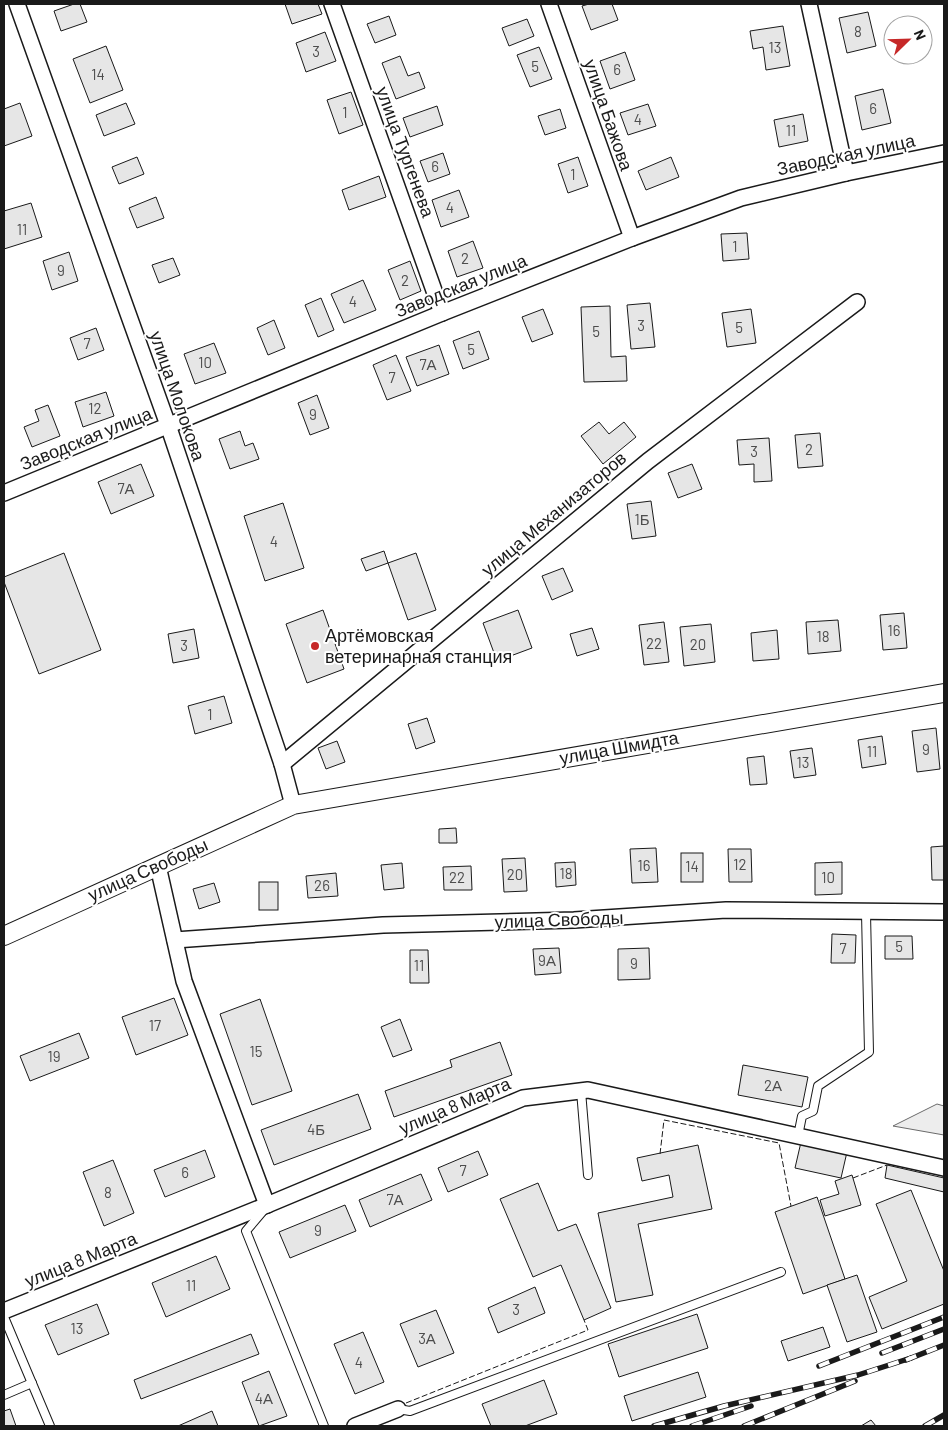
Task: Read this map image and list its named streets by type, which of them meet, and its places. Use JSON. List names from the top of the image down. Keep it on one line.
{"streets":{"street":["улица Бажова","улица Тургенева","Заводская улица","улица Молокова","улица Механизаторов","улица Шмидта","улица Свободы","улица 8 Марта"]},"crossings":[["улица Бажова","Заводская улица"],["улица Тургенева","Заводская улица"],["Заводская улица","улица Молокова"],["улица Молокова","улица Механизаторов"],["улица Молокова","улица Шмидта"],["улица Молокова","улица Свободы"],["улица Шмидта","улица Свободы"]],"places":["Артёмовская ветеринарная станция"],"house_numbers":["8","13","3","5","6","14","6","1","4","11","6","1","4","11","1","2","9","2","4","3","5","5","7","5","10","7А","7","12","9","2","3","7А","1Б","4","16","18","22","20","3","1","9","11","13","12","16","14","18","20","22","10","26","5","7","9А","9","11","17","15","19","2А","4Б","7","6","8","7А","9","11","3","13","3А","4","4А"],"north":"top right"}
